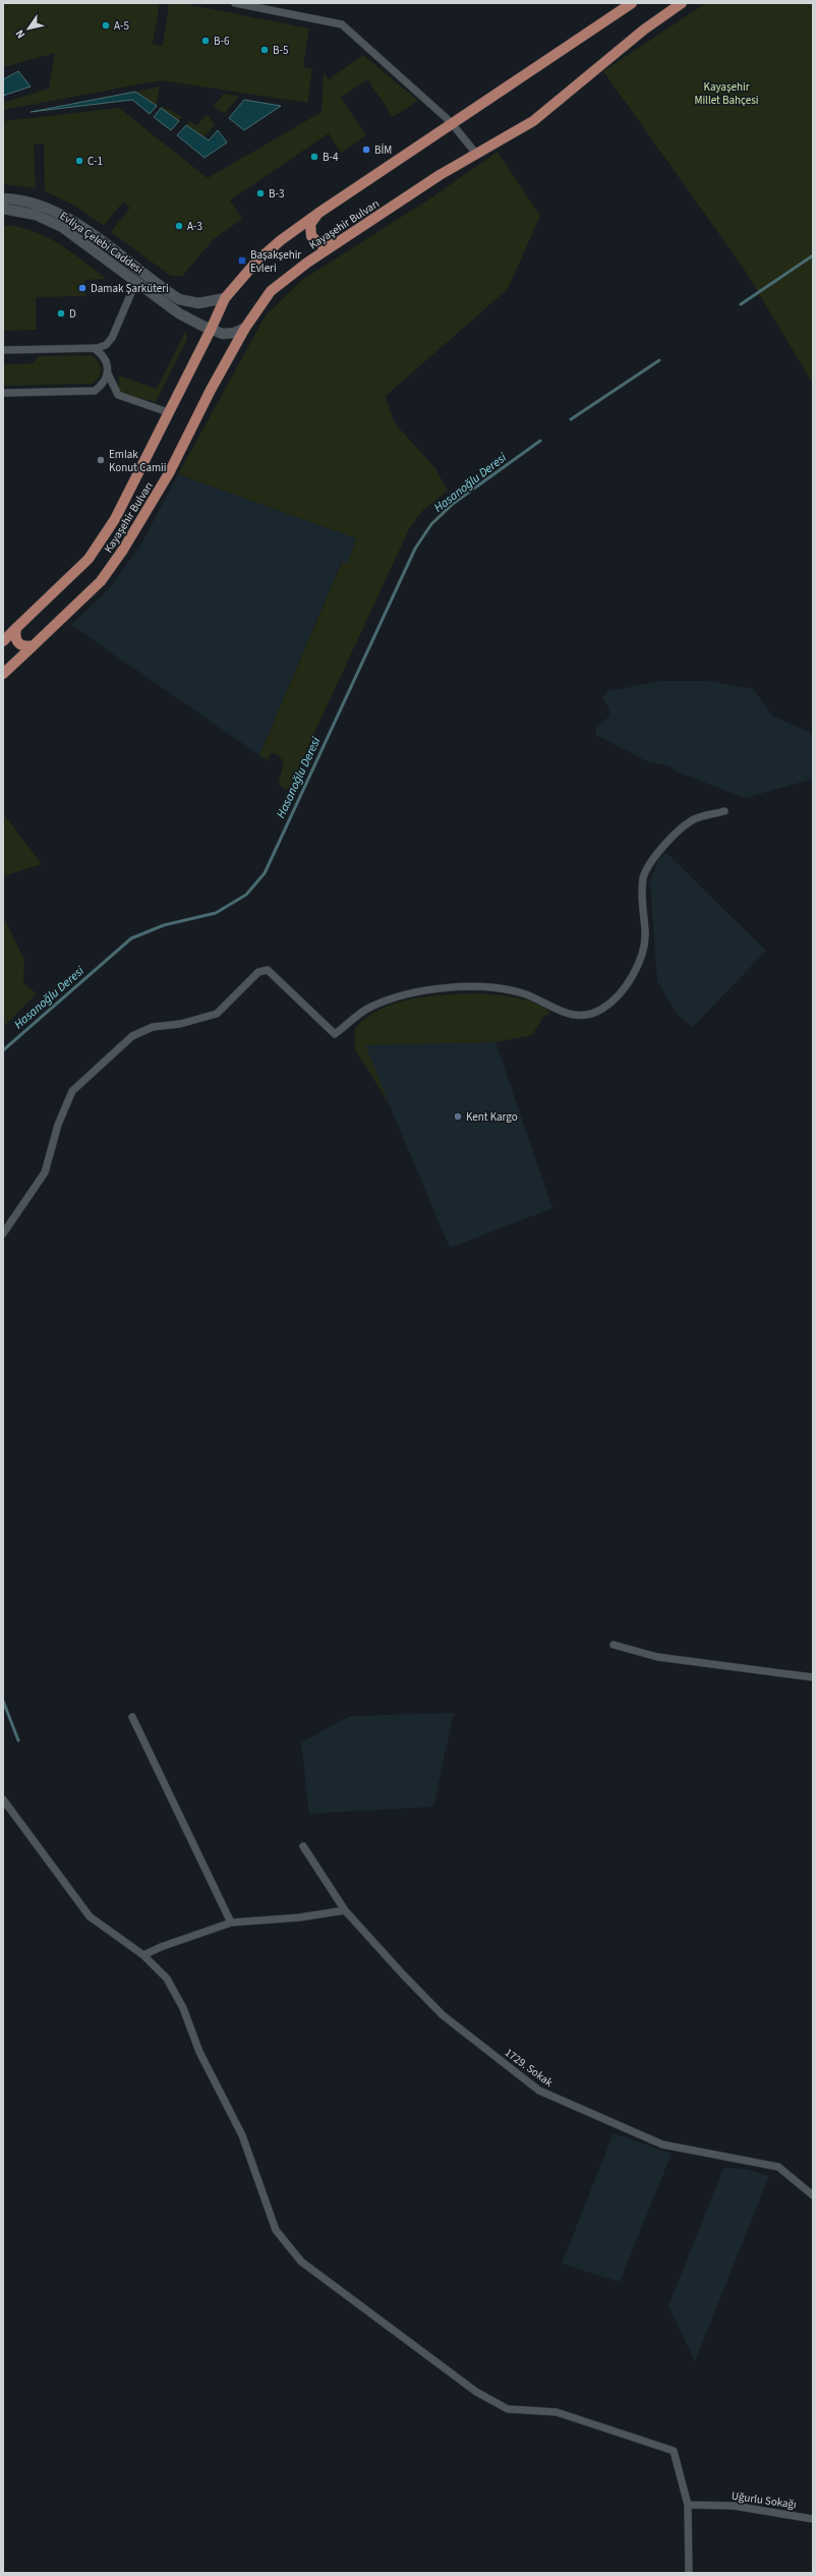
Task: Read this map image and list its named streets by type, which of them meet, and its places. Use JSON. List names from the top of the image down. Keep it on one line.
{"streets":{"main road":["Kayaşehir Bulvarı"],"street":["Evliya Çelebi Caddesi","1729. Sokak","Uğurlu Sokağı"]},"crossings":[["Kayaşehir Bulvarı","Evliya Çelebi Caddesi"]],"water":["Hasanoğlu Deresi"],"parks":["Kayaşehir Millet Bahçesi"],"places":{"other":["A-5","B-6","B-5","BİM","B-4","C-1","B-3","A-3","Damak Şarküteri","D","Emlak Konut Camii","Kent Kargo"],"transit":["Başakşehir Evleri"]},"north":"bottom left"}
